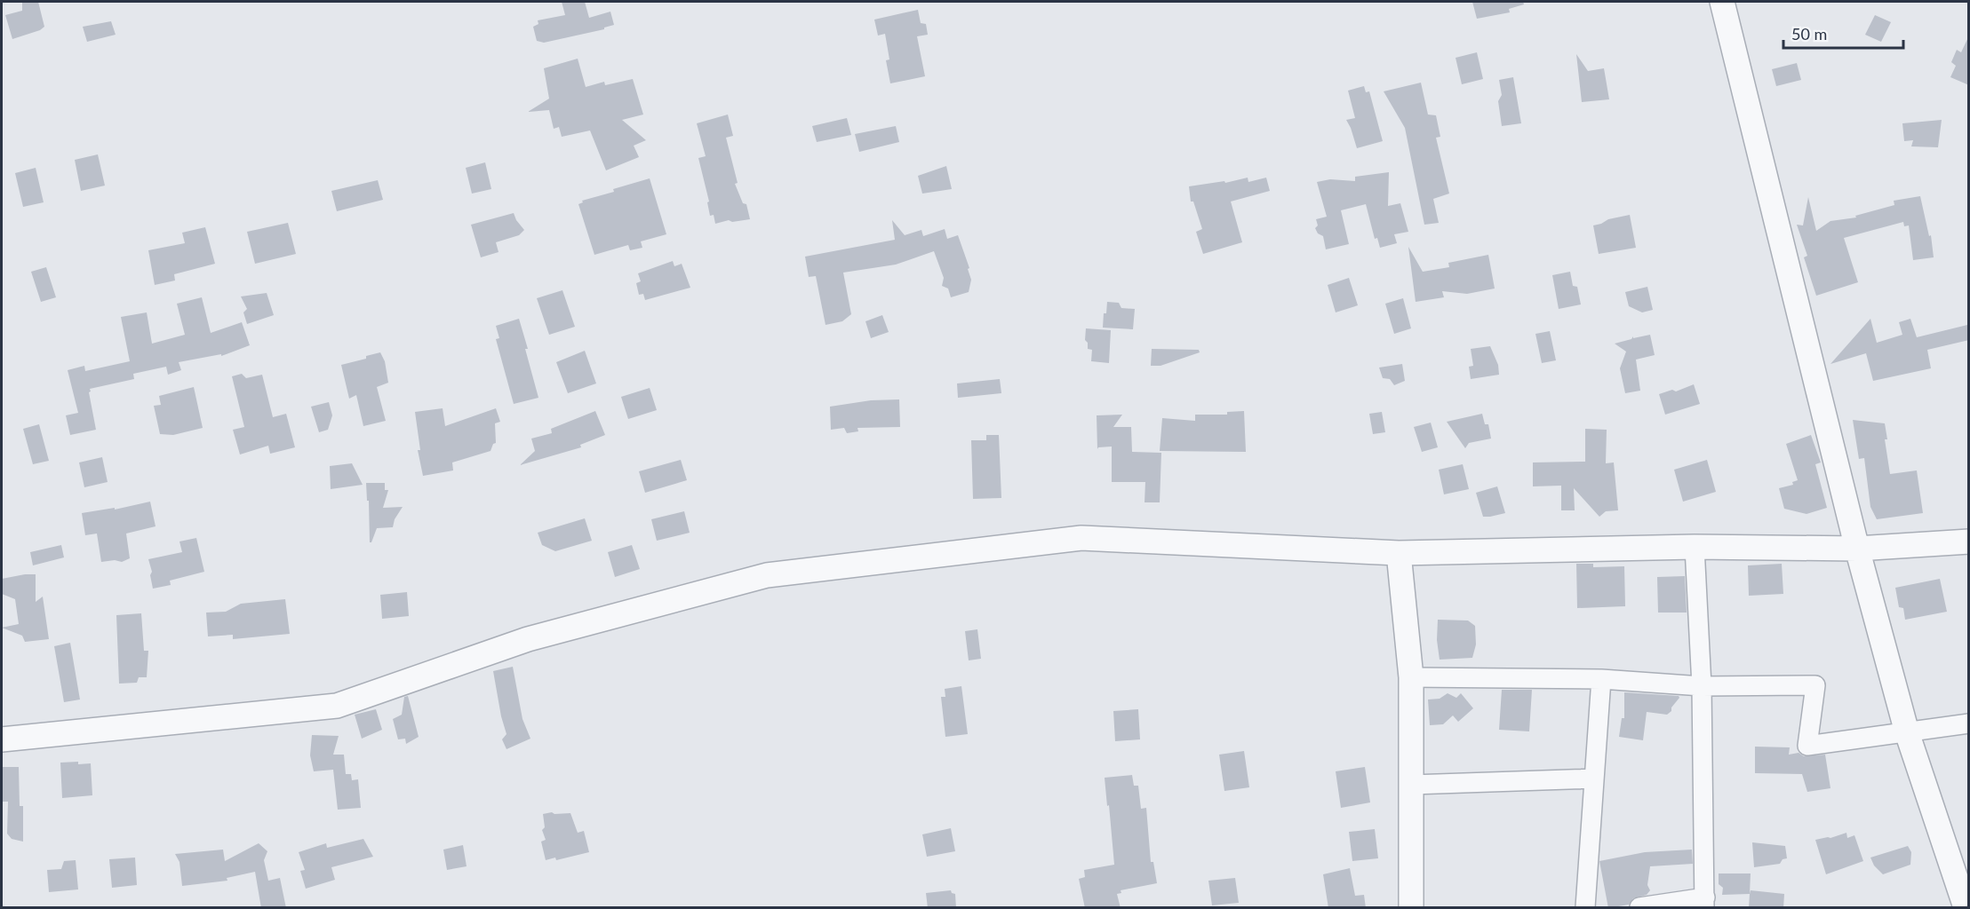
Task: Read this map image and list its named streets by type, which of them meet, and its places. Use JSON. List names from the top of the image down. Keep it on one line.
{"scale_bar":"50 m"}
